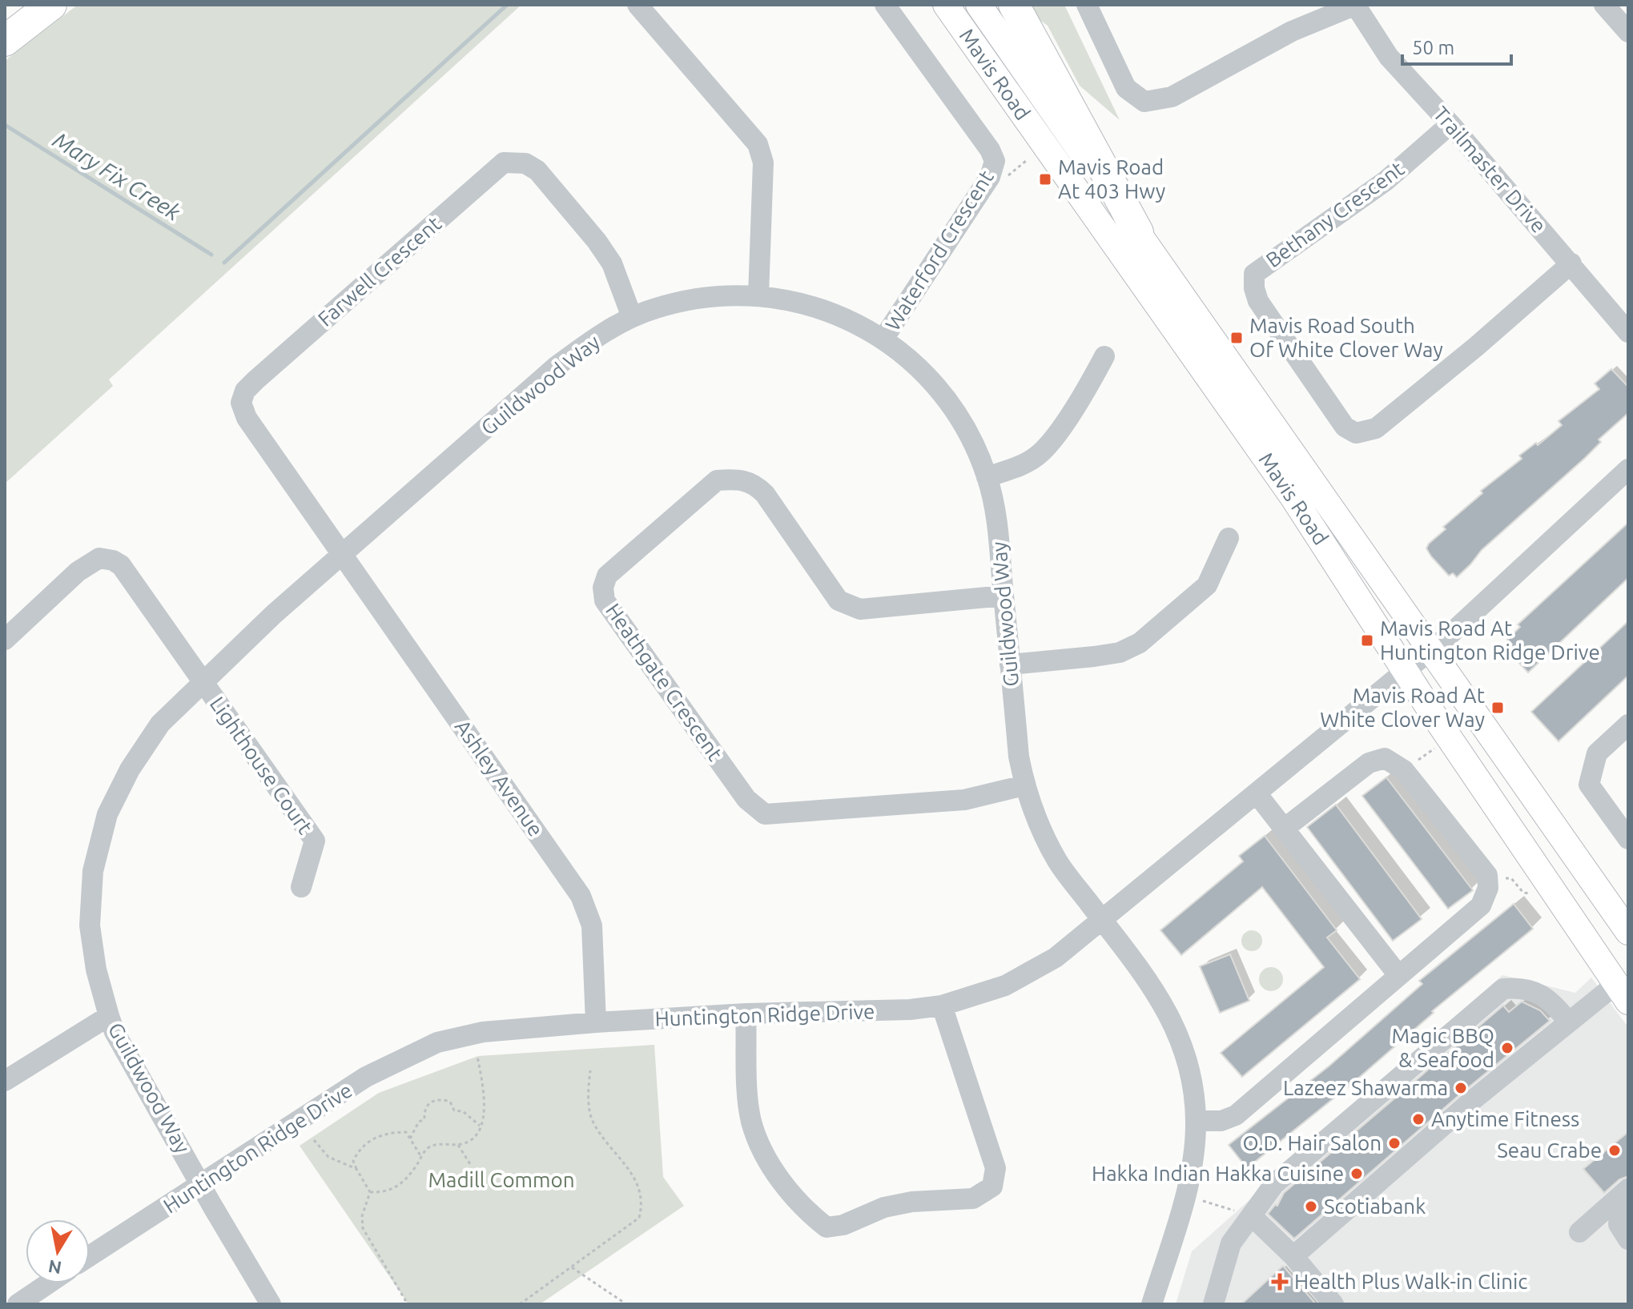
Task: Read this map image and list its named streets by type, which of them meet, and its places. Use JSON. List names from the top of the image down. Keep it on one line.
{"streets":{"main road":["Mavis Road"],"street":["Trailmaster Drive","Bethany Crescent","Waterford Crescent","Farwell Crescent","Guildwood Way","Heathgate Crescent","Lighthouse Court","Ashley Avenue","Huntington Ridge Drive"]},"crossings":[["Mavis Road","Huntington Ridge Drive"],["Trailmaster Drive","Bethany Crescent"],["Waterford Crescent","Guildwood Way"],["Farwell Crescent","Guildwood Way"],["Farwell Crescent","Ashley Avenue"],["Guildwood Way","Heathgate Crescent"],["Guildwood Way","Lighthouse Court"],["Guildwood Way","Ashley Avenue"],["Guildwood Way","Huntington Ridge Drive"],["Ashley Avenue","Huntington Ridge Drive"]],"water":["Mary Fix Creek"],"parks":["Madill Common"],"places":{"transit":["Mavis Road At 403 Hwy","Mavis Road South Of White Clover Way","Mavis Road At Huntington Ridge Drive","Mavis Road At White Clover Way"],"other":["Magic BBQ & Seafood","Lazeez Shawarma","Anytime Fitness","O.D. Hair Salon","Seau Crabe","Hakka Indian Hakka Cuisine","Scotiabank"],"health":["Health Plus Walk-in Clinic"]},"scale_bar":"50 m","north":"bottom"}
